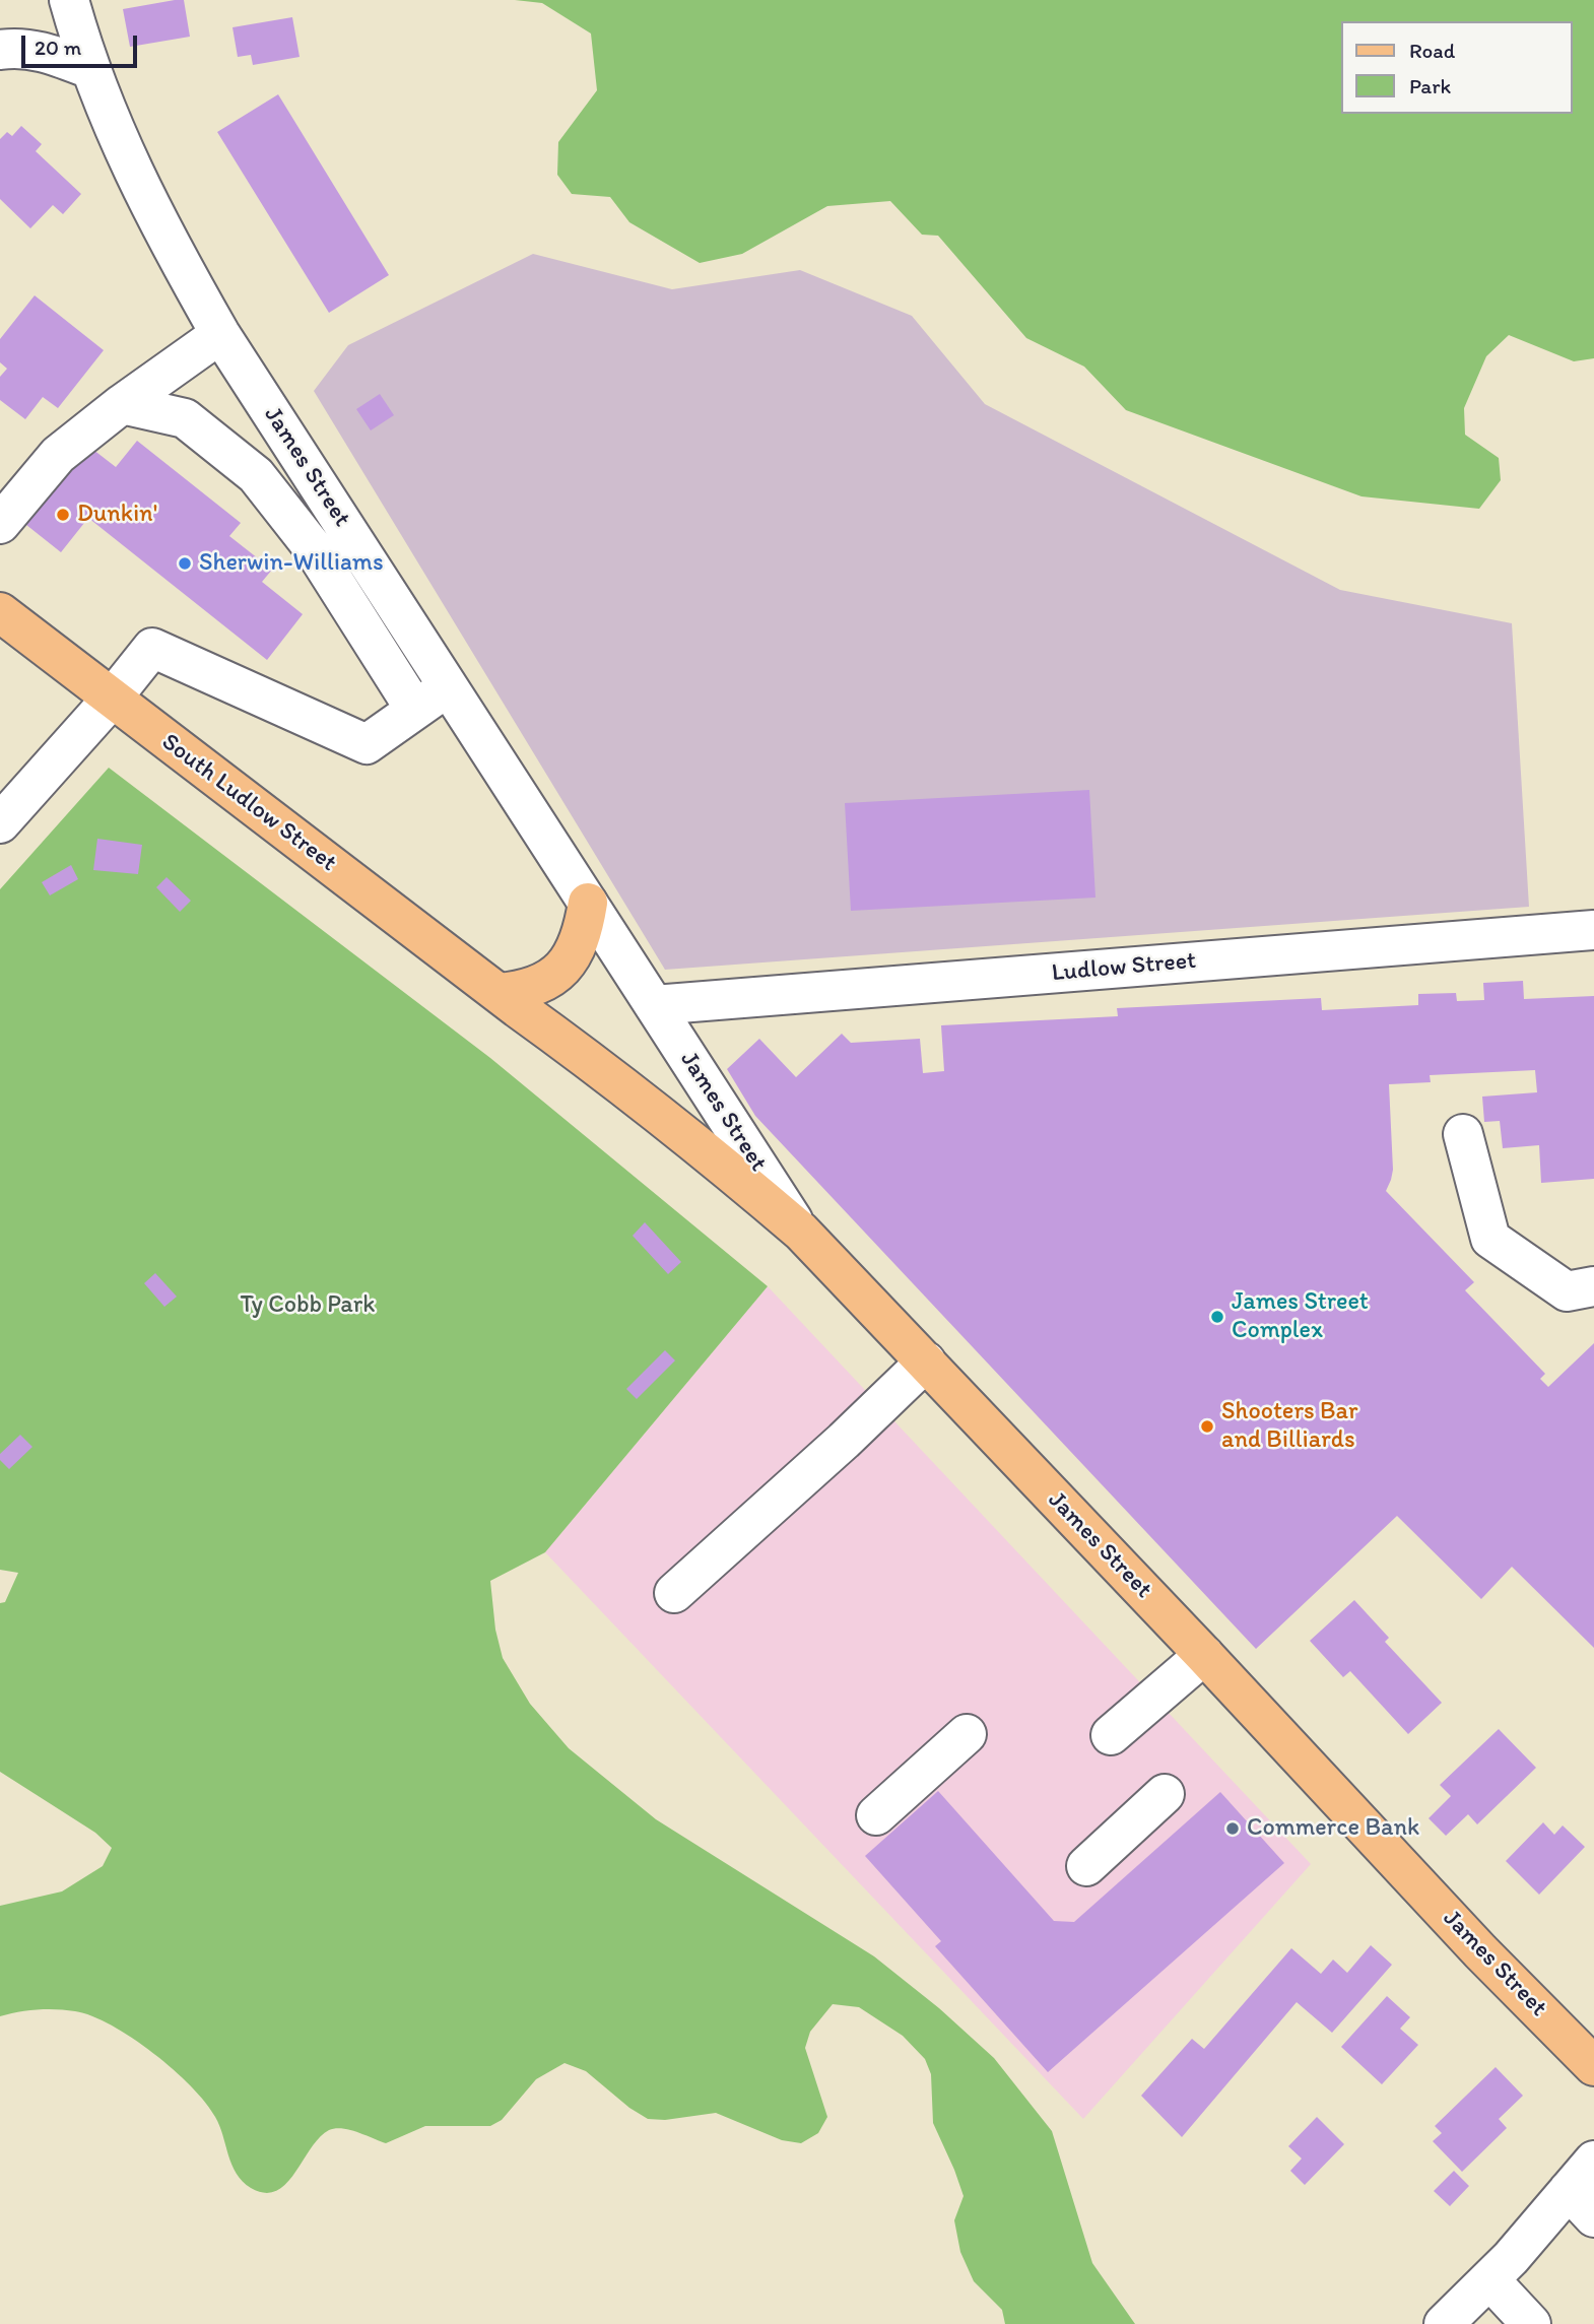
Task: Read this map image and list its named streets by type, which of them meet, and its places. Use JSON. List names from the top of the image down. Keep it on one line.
{"streets":{"main road":["James Street","South Ludlow Street"],"street":["Ludlow Street"]},"crossings":[["James Street","South Ludlow Street"],["James Street","Ludlow Street"]],"parks":["Ty Cobb Park"],"places":["Dunkin'","Sherwin-Williams","James Street Complex","Shooters Bar and Billiards","Commerce Bank"],"legend":["Road","Park"],"scale_bar":"20 m"}
